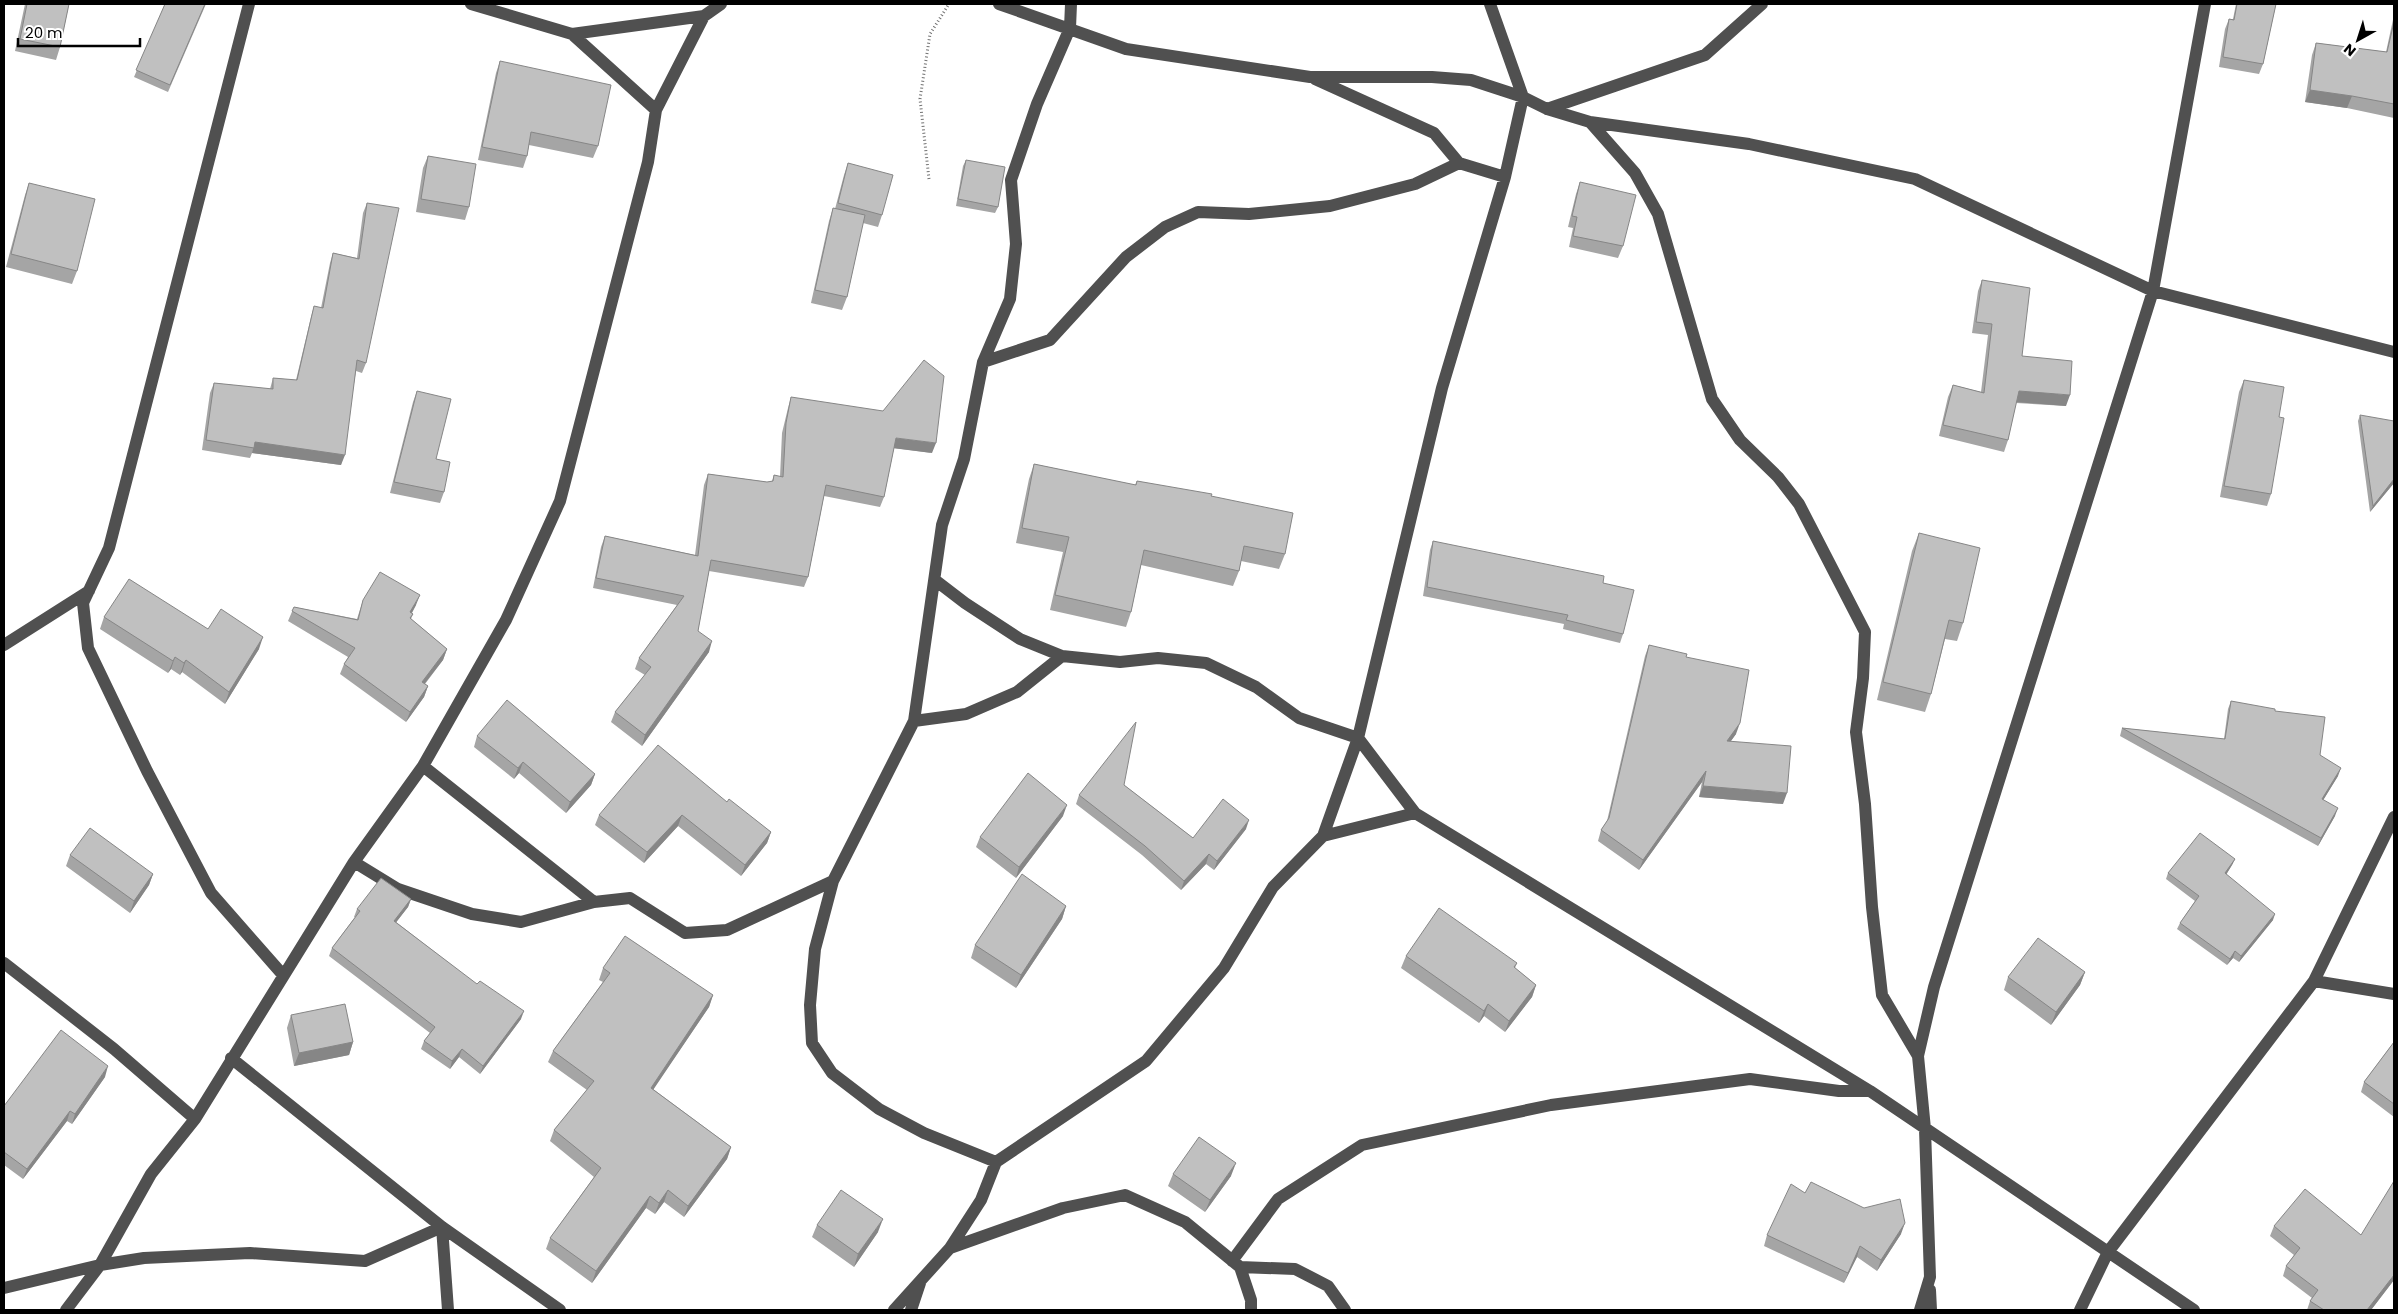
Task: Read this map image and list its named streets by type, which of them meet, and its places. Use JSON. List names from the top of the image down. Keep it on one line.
{"scale_bar":"20 m","north":"bottom left"}
